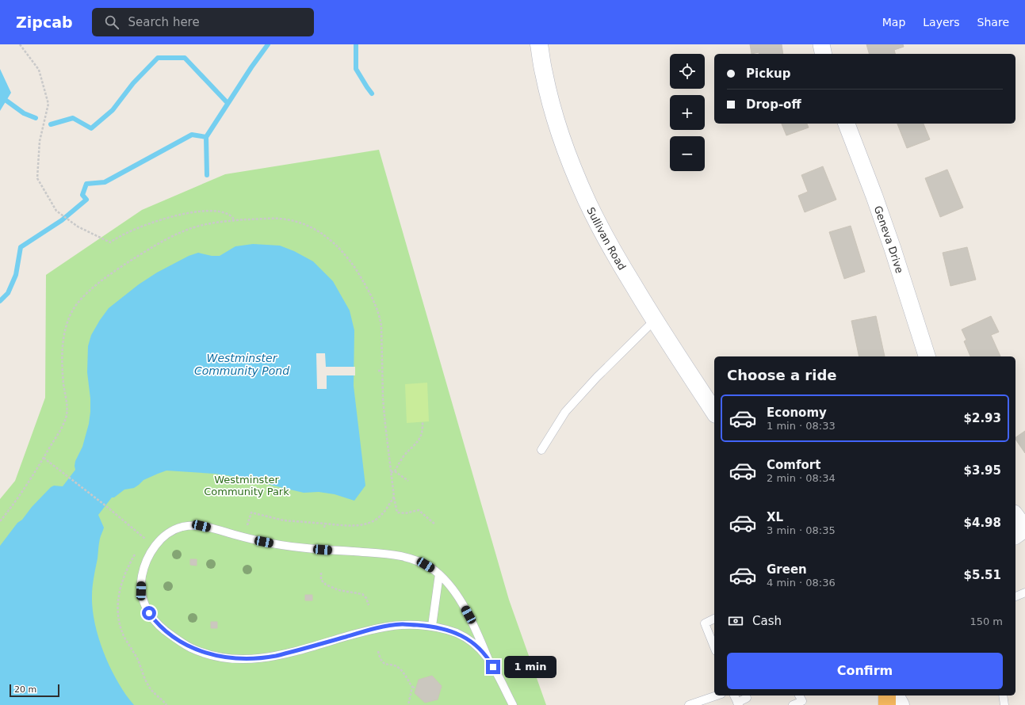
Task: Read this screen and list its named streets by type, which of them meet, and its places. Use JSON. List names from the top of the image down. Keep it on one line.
{"streets":{"street":["Sullivan Road","Geneva Drive"]},"water":["Westminster Community Pond"],"parks":["Westminster Community Park"],"scale_bar":"20 m","page":{"header":"Zipcab","search":"Search here","nav":["Map","Layers","Share"],"map_buttons":["+","−"],"banner":["Pickup","Drop-off"],"heading":"Choose a ride","list":[{"name":"Economy","note":"1 min · 08:33","value":"$2.93"},{"name":"Comfort","note":"2 min · 08:34","value":"$3.95"},{"name":"XL","note":"3 min · 08:35","value":"$4.98"},{"name":"Green","note":"4 min · 08:36","value":"$5.51"}],"pay":["Cash","150 m"],"buttons":"Confirm","bubble":"1 min","scale":"20 m"}}
